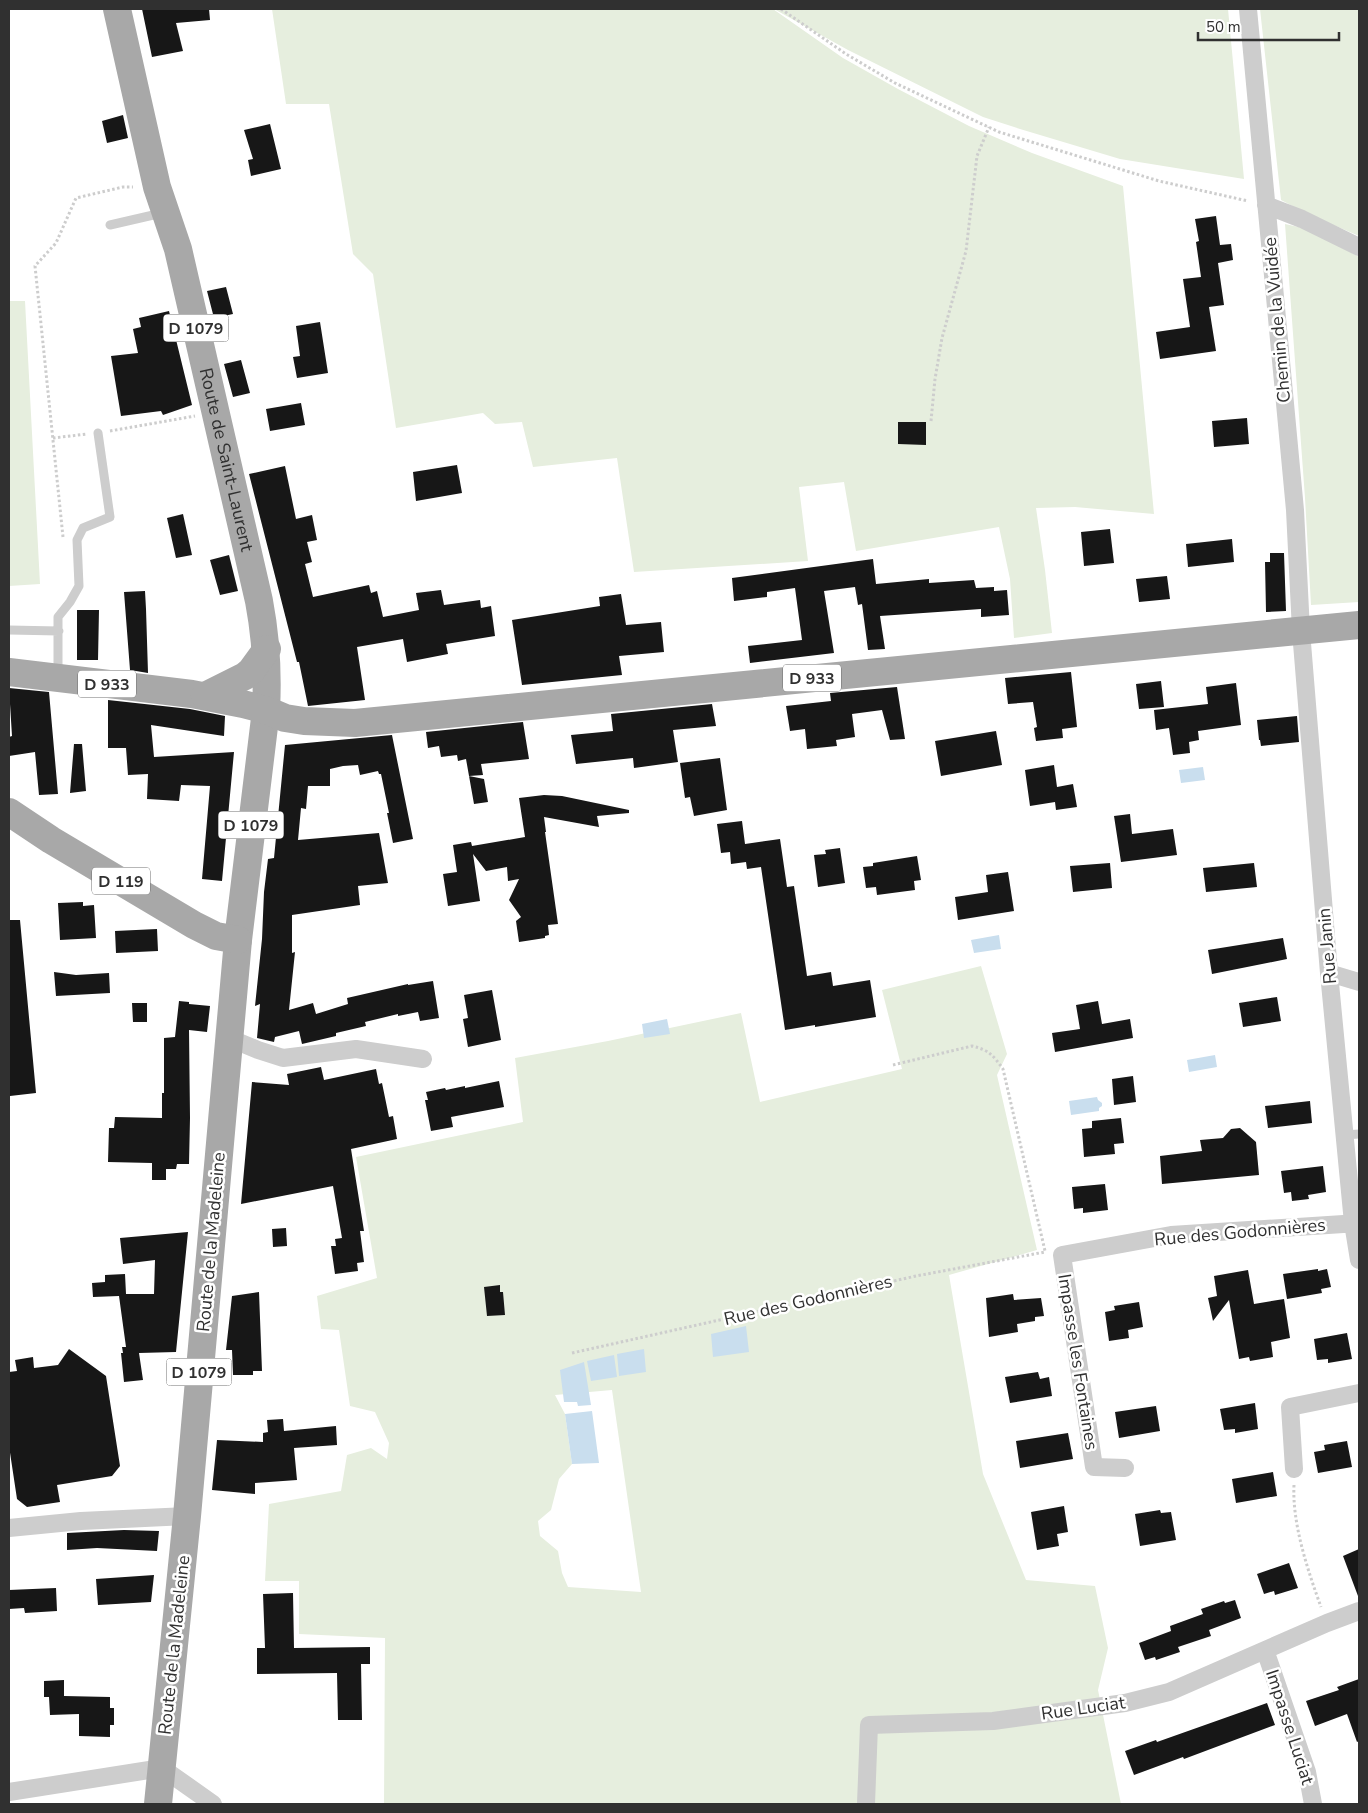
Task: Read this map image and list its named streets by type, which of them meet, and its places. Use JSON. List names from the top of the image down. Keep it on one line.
{"streets":{"main road":["D 1079","Route de Saint-Laurent","D 933","D 119","Route de la Madeleine"],"street":["Chemin de la Vuidée","Rue Janin","Rue des Godonnières","Impasse les Fontaines","Rue Luciat","Impasse Luciat"]},"crossings":[["Chemin de la Vuidée","D 933"],["Chemin de la Vuidée","Rue Janin"],["Route de Saint-Laurent","D 933"],["Route de Saint-Laurent","Route de la Madeleine"],["D 933","Rue Janin"],["D 933","Route de la Madeleine"],["D 119","Route de la Madeleine"],["Rue Janin","Rue des Godonnières"],["Rue des Godonnières","Impasse les Fontaines"],["Rue Luciat","Impasse Luciat"]],"scale_bar":"50 m"}
